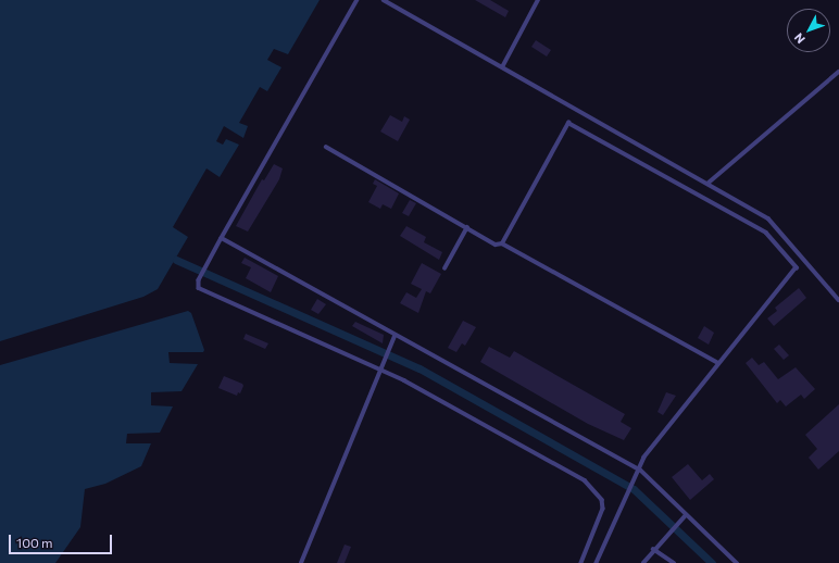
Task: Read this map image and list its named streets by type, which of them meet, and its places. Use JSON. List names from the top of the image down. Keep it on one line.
{"scale_bar":"100 m","north":"bottom left"}
